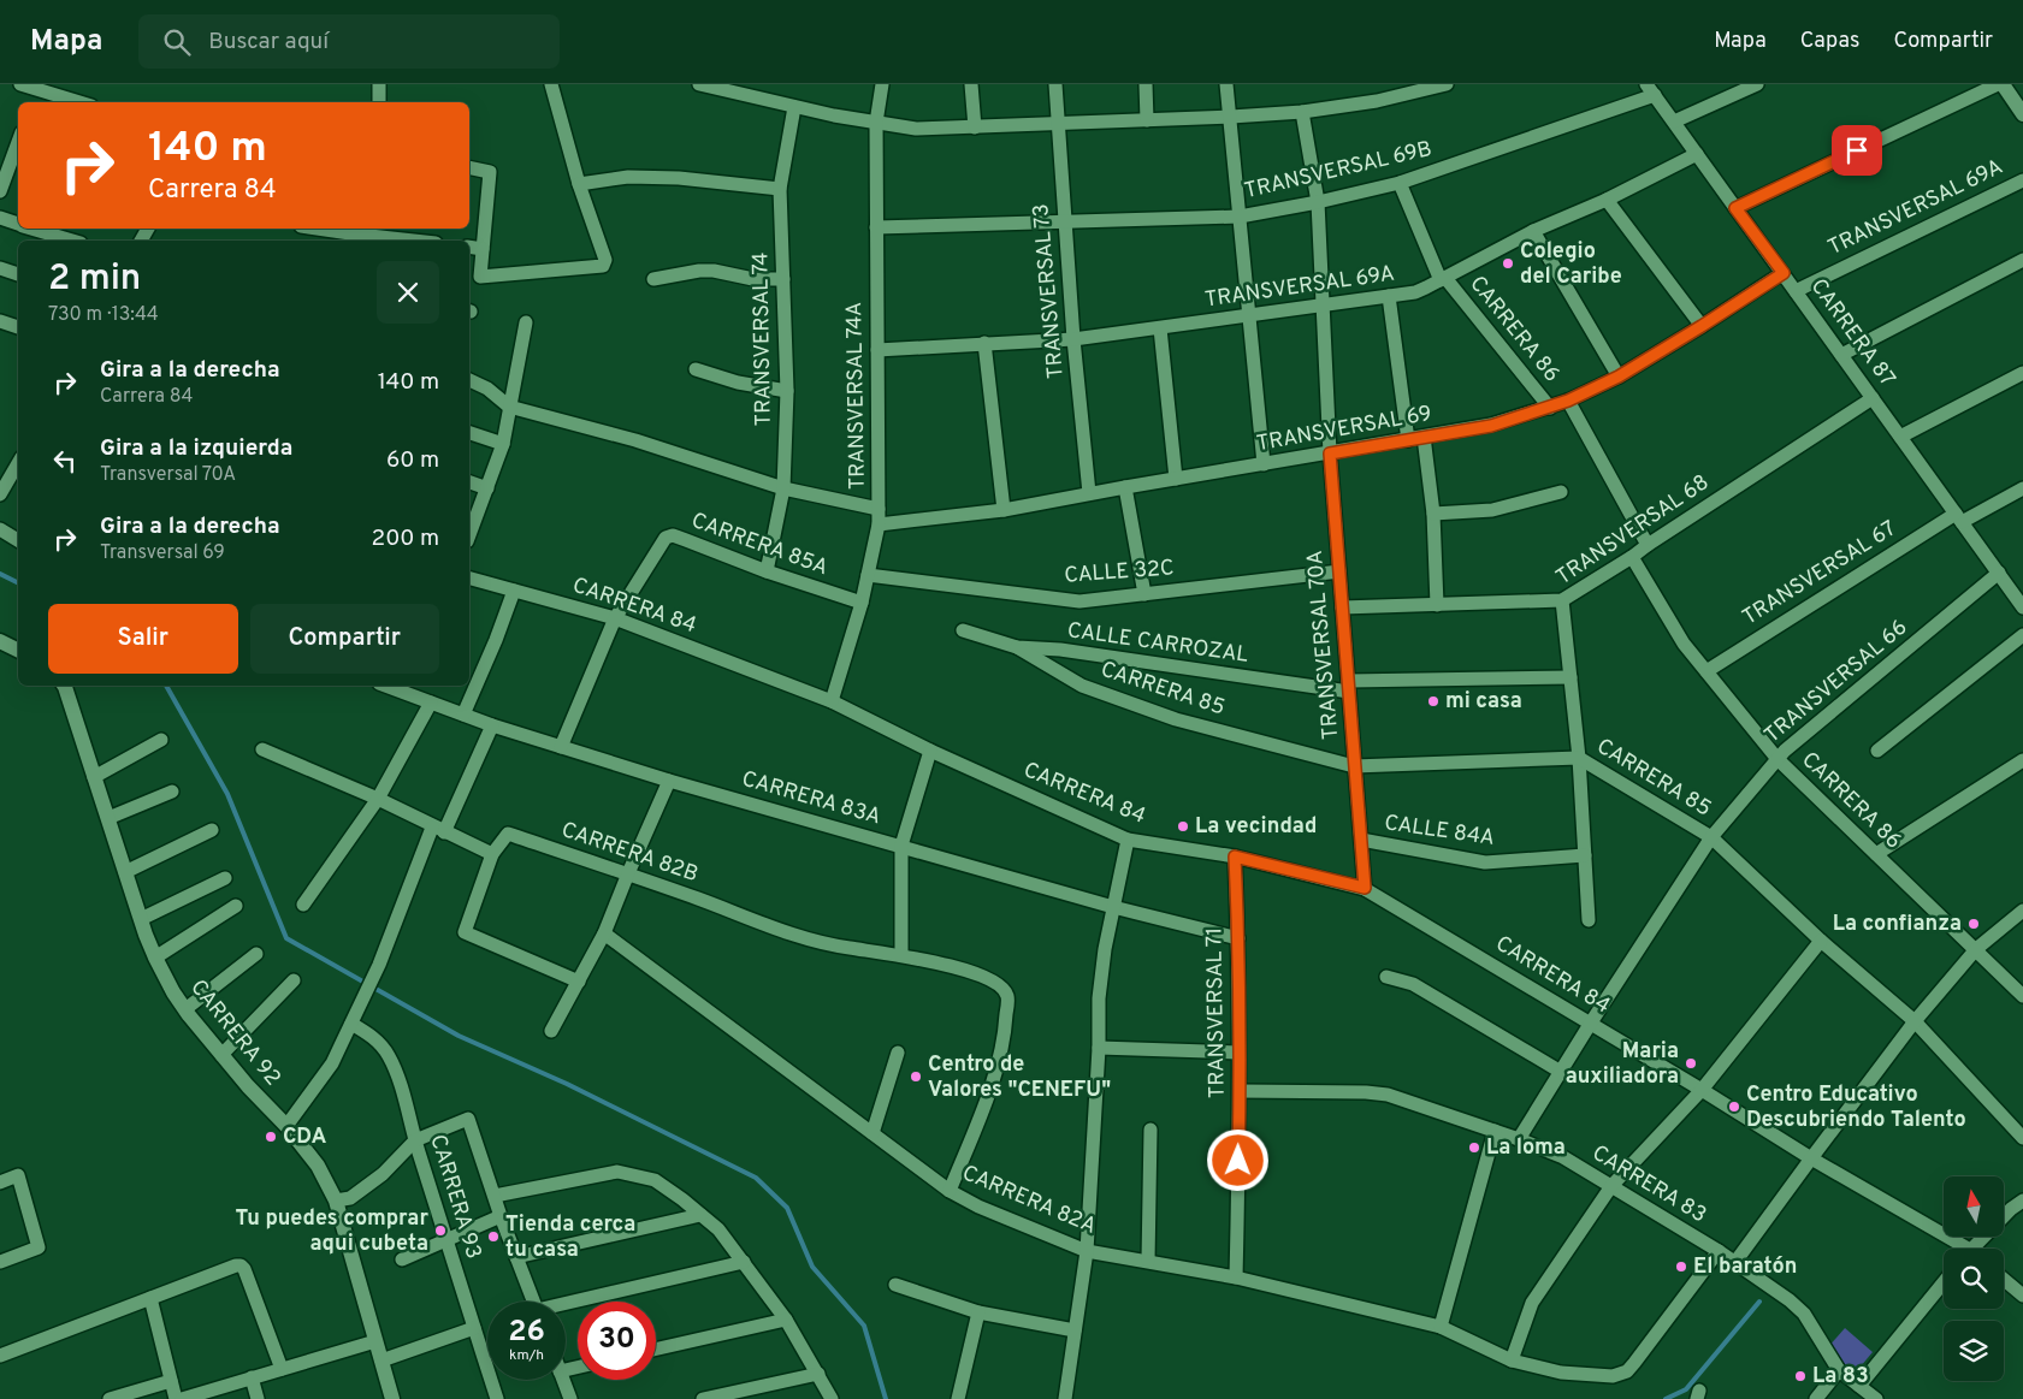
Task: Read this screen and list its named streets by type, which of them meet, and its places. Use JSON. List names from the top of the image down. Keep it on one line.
{"streets":{"street":["TRANSVERSAL 69B","TRANSVERSAL 69A","TRANSVERSAL 73","CARRERA 86","CARRERA 87","TRANSVERSAL 74","TRANSVERSAL 74A","TRANSVERSAL 69","TRANSVERSAL 68","CARRERA 85A","CALLE 32C","TRANSVERSAL 67","CARRERA 84","CALLE CARROZAL","TRANSVERSAL 70A","TRANSVERSAL 66","CARRERA 85","CARRERA 83A","CALLE 84A","CARRERA 82B","TRANSVERSAL 71","CARRERA 92","CARRERA 83","CARRERA 93","CARRERA 82A"]},"crossings":[["TRANSVERSAL 69B","TRANSVERSAL 73"],["TRANSVERSAL 69B","CARRERA 86"],["TRANSVERSAL 69B","CARRERA 87"],["TRANSVERSAL 69B","TRANSVERSAL 74A"],["TRANSVERSAL 69B","TRANSVERSAL 70A"],["TRANSVERSAL 69A","TRANSVERSAL 73"],["TRANSVERSAL 69A","CARRERA 86"],["TRANSVERSAL 69A","CARRERA 87"],["TRANSVERSAL 69A","TRANSVERSAL 74A"],["TRANSVERSAL 69A","TRANSVERSAL 70A"],["TRANSVERSAL 73","TRANSVERSAL 69"],["CARRERA 86","TRANSVERSAL 69"],["CARRERA 86","TRANSVERSAL 68"],["CARRERA 86","TRANSVERSAL 67"],["CARRERA 86","TRANSVERSAL 66"],["CARRERA 87","TRANSVERSAL 69"],["CARRERA 87","TRANSVERSAL 68"],["CARRERA 87","TRANSVERSAL 67"],["CARRERA 87","TRANSVERSAL 66"],["TRANSVERSAL 74","CARRERA 85A"],["TRANSVERSAL 74A","TRANSVERSAL 69"],["TRANSVERSAL 74A","CARRERA 85A"],["TRANSVERSAL 74A","CALLE 32C"],["TRANSVERSAL 74A","CARRERA 84"],["TRANSVERSAL 69","TRANSVERSAL 70A"],["TRANSVERSAL 68","CALLE CARROZAL"],["TRANSVERSAL 68","CARRERA 85"],["TRANSVERSAL 68","CALLE 84A"],["CARRERA 85A","CARRERA 84"],["CALLE 32C","TRANSVERSAL 70A"],["CARRERA 84","TRANSVERSAL 70A"],["CARRERA 84","TRANSVERSAL 66"],["CARRERA 84","TRANSVERSAL 71"],["CALLE CARROZAL","TRANSVERSAL 70A"],["CALLE CARROZAL","CARRERA 85"],["TRANSVERSAL 70A","CARRERA 85"],["TRANSVERSAL 70A","CALLE 84A"],["TRANSVERSAL 66","CARRERA 85"],["TRANSVERSAL 66","CARRERA 83"],["CARRERA 83A","TRANSVERSAL 71"],["CARRERA 82B","CARRERA 82A"],["TRANSVERSAL 71","CARRERA 83"],["TRANSVERSAL 71","CARRERA 82A"],["CARRERA 83","CARRERA 82A"]],"places":["Colegio del Caribe","mi casa","La vecindad","La confianza","Maria auxiliadora","Centro de Valores \"CENEFU\"","Centro Educativo Descubriendo Talento","CDA","La loma","Tu puedes comprar aqui cubeta","Tienda cerca tu casa","El baratón","La 83"],"north":"top","page":{"header":"Mapa","search":"Buscar aquí","nav":["Mapa","Capas","Compartir"],"turn":["140 m","Carrera 84"],"heading":["2 min","730 m · 13:44"],"list":[{"name":"Gira a la derecha","note":"Carrera 84","value":"140 m"},{"name":"Gira a la izquierda","note":"Transversal 70A","value":"60 m"},{"name":"Gira a la derecha","note":"Transversal 69","value":"200 m"}],"buttons":["Salir","Compartir"],"speed":"26 km/h","limit":"30"}}
